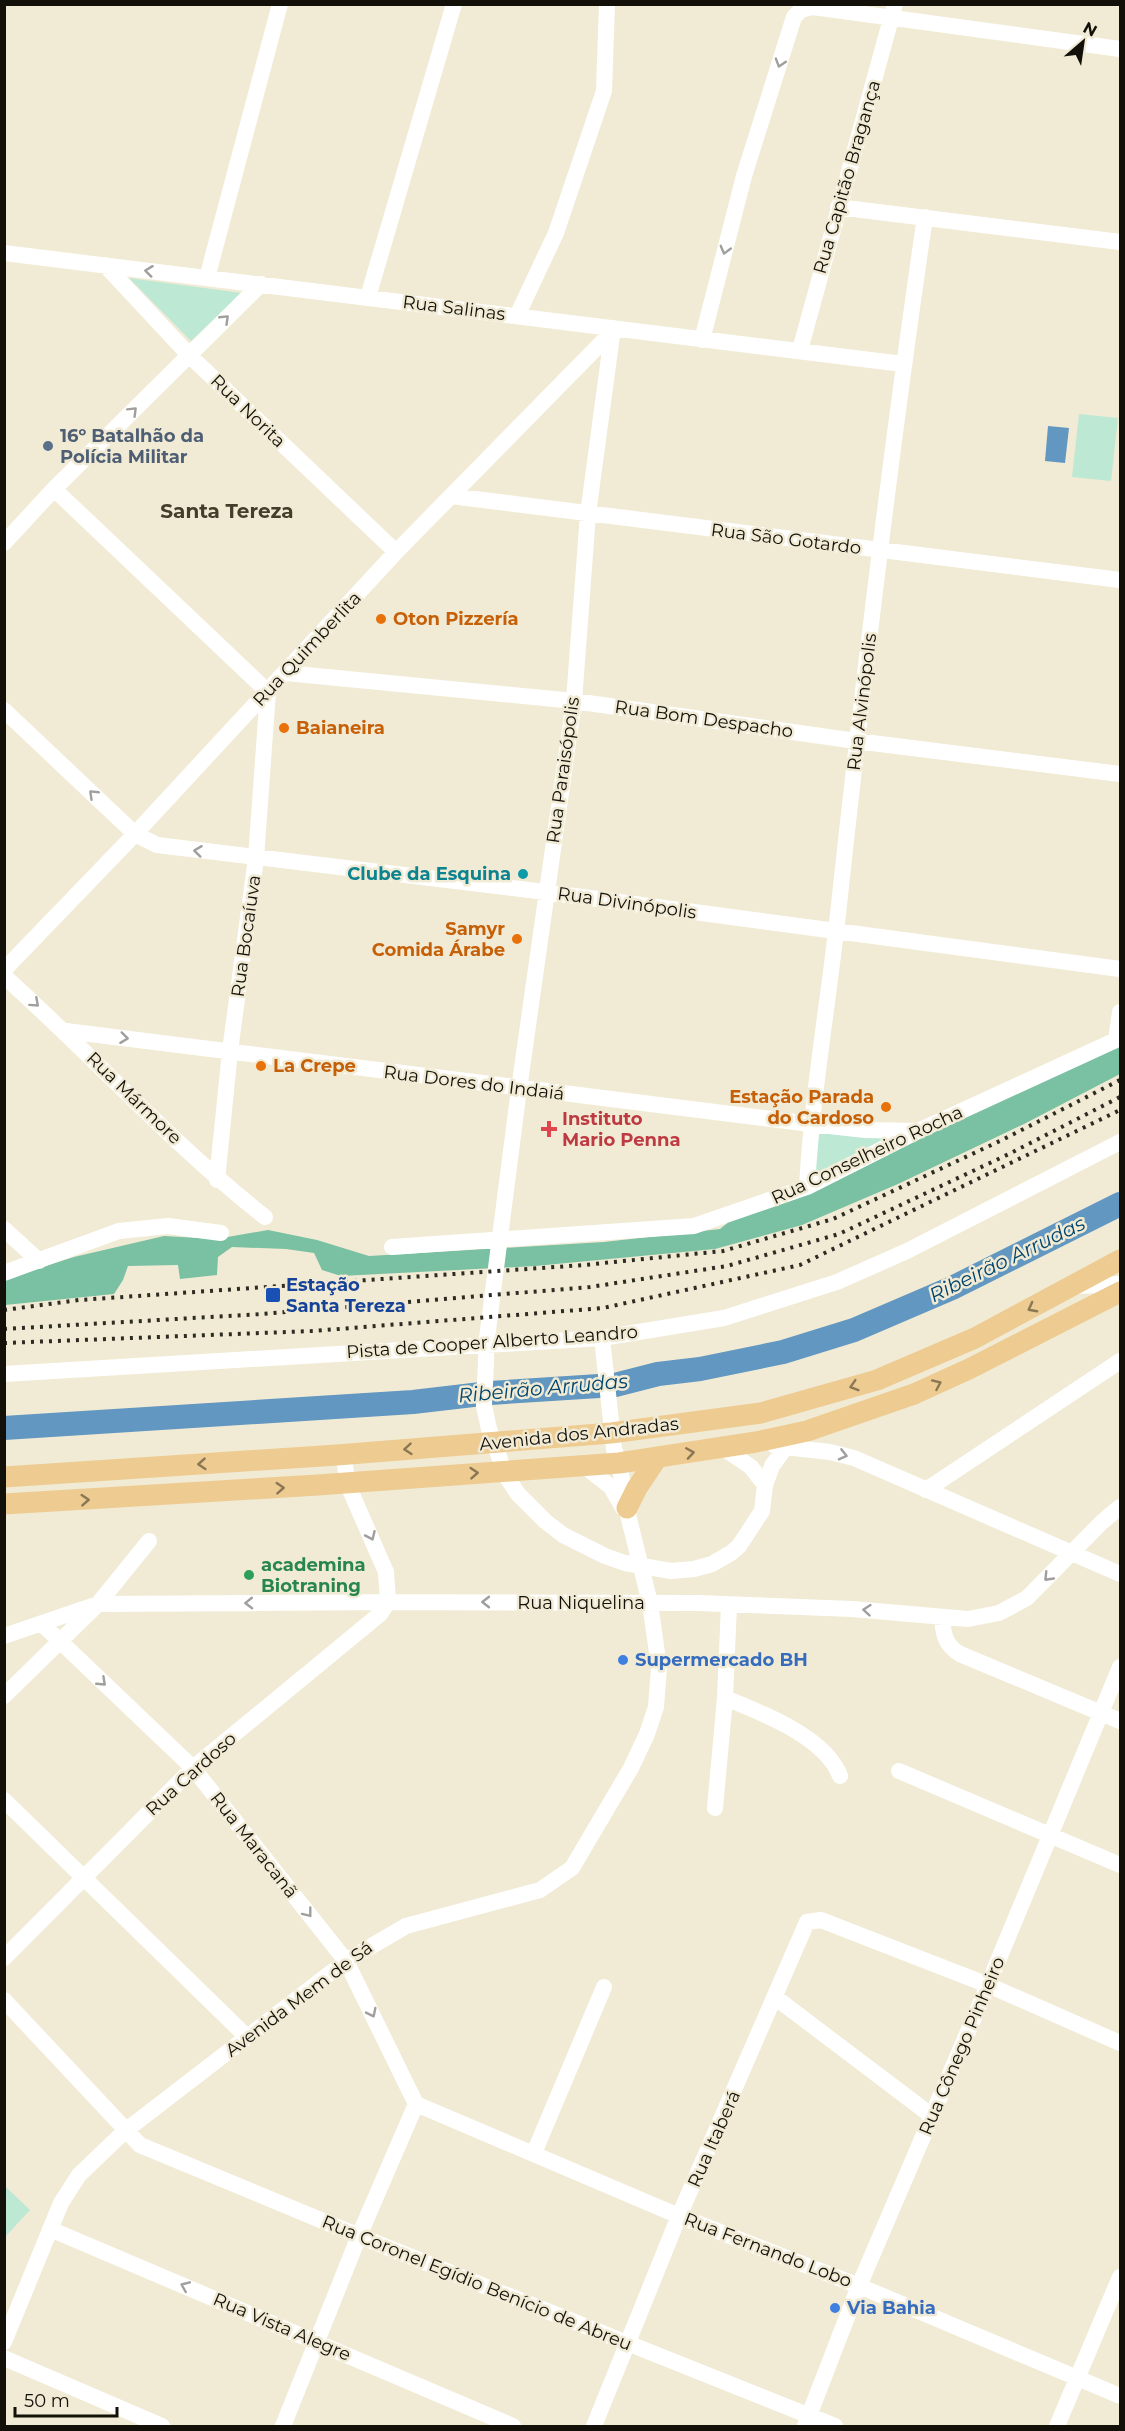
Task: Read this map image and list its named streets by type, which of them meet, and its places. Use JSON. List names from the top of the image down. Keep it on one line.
{"streets":{"main road":["Avenida dos Andradas"],"street":["Rua Capitão Bragança","Rua Salinas","Rua Norita","Rua São Gotardo","Rua Quimberlita","Rua Alvinópolis","Rua Bom Despacho","Rua Paraisópolis","Rua Divinópolis","Rua Bocaíuva","Rua Dores do Indaiá","Rua Mármore","Rua Conselheiro Rocha","Pista de Cooper Alberto Leandro","Rua Niquelina","Rua Cardoso","Rua Maracanã","Avenida Mem de Sá","Rua Cônego Pinheiro","Rua Itaberá","Rua Fernando Lobo","Rua Coronel Egídio Benício de Abreu","Rua Vista Alegre"]},"crossings":[["Rua Capitão Bragança","Rua Salinas"],["Rua Salinas","Rua Norita"],["Rua Salinas","Rua Quimberlita"],["Rua Salinas","Rua Alvinópolis"],["Rua Salinas","Rua Paraisópolis"],["Rua Norita","Rua Quimberlita"],["Rua São Gotardo","Rua Quimberlita"],["Rua São Gotardo","Rua Alvinópolis"],["Rua São Gotardo","Rua Paraisópolis"],["Rua Quimberlita","Rua Bom Despacho"],["Rua Quimberlita","Rua Paraisópolis"],["Rua Quimberlita","Rua Divinópolis"],["Rua Quimberlita","Rua Bocaíuva"],["Rua Alvinópolis","Rua Bom Despacho"],["Rua Alvinópolis","Rua Divinópolis"],["Rua Alvinópolis","Rua Dores do Indaiá"],["Rua Alvinópolis","Rua Conselheiro Rocha"],["Rua Bom Despacho","Rua Paraisópolis"],["Rua Paraisópolis","Rua Divinópolis"],["Rua Paraisópolis","Rua Dores do Indaiá"],["Rua Divinópolis","Rua Bocaíuva"],["Rua Bocaíuva","Rua Dores do Indaiá"],["Rua Bocaíuva","Rua Mármore"],["Rua Dores do Indaiá","Rua Mármore"],["Rua Dores do Indaiá","Rua Conselheiro Rocha"],["Pista de Cooper Alberto Leandro","Avenida Mem de Sá"],["Avenida dos Andradas","Avenida Mem de Sá"],["Rua Niquelina","Rua Cardoso"],["Rua Niquelina","Rua Maracanã"],["Rua Niquelina","Avenida Mem de Sá"],["Rua Cardoso","Rua Maracanã"],["Rua Maracanã","Avenida Mem de Sá"],["Rua Maracanã","Rua Fernando Lobo"],["Avenida Mem de Sá","Rua Coronel Egídio Benício de Abreu"],["Avenida Mem de Sá","Rua Vista Alegre"],["Rua Cônego Pinheiro","Rua Itaberá"],["Rua Cônego Pinheiro","Rua Fernando Lobo"],["Rua Cônego Pinheiro","Rua Coronel Egídio Benício de Abreu"],["Rua Itaberá","Rua Fernando Lobo"],["Rua Itaberá","Rua Coronel Egídio Benício de Abreu"]],"one_way":["Rua Niquelina"],"districts":["Santa Tereza"],"water":["Ribeirão Arrudas"],"places":{"other":["16º Batalhão da Polícia Militar","Oton Pizzería","Baianeira","Clube da Esquina","Samyr Comida Árabe","La Crepe","Estação Parada do Cardoso","academina Biotraning","Supermercado BH","Via Bahia"],"health":["Instituto Mario Penna"],"transit":["Estação Santa Tereza"]},"scale_bar":"50 m","north":"top right"}
